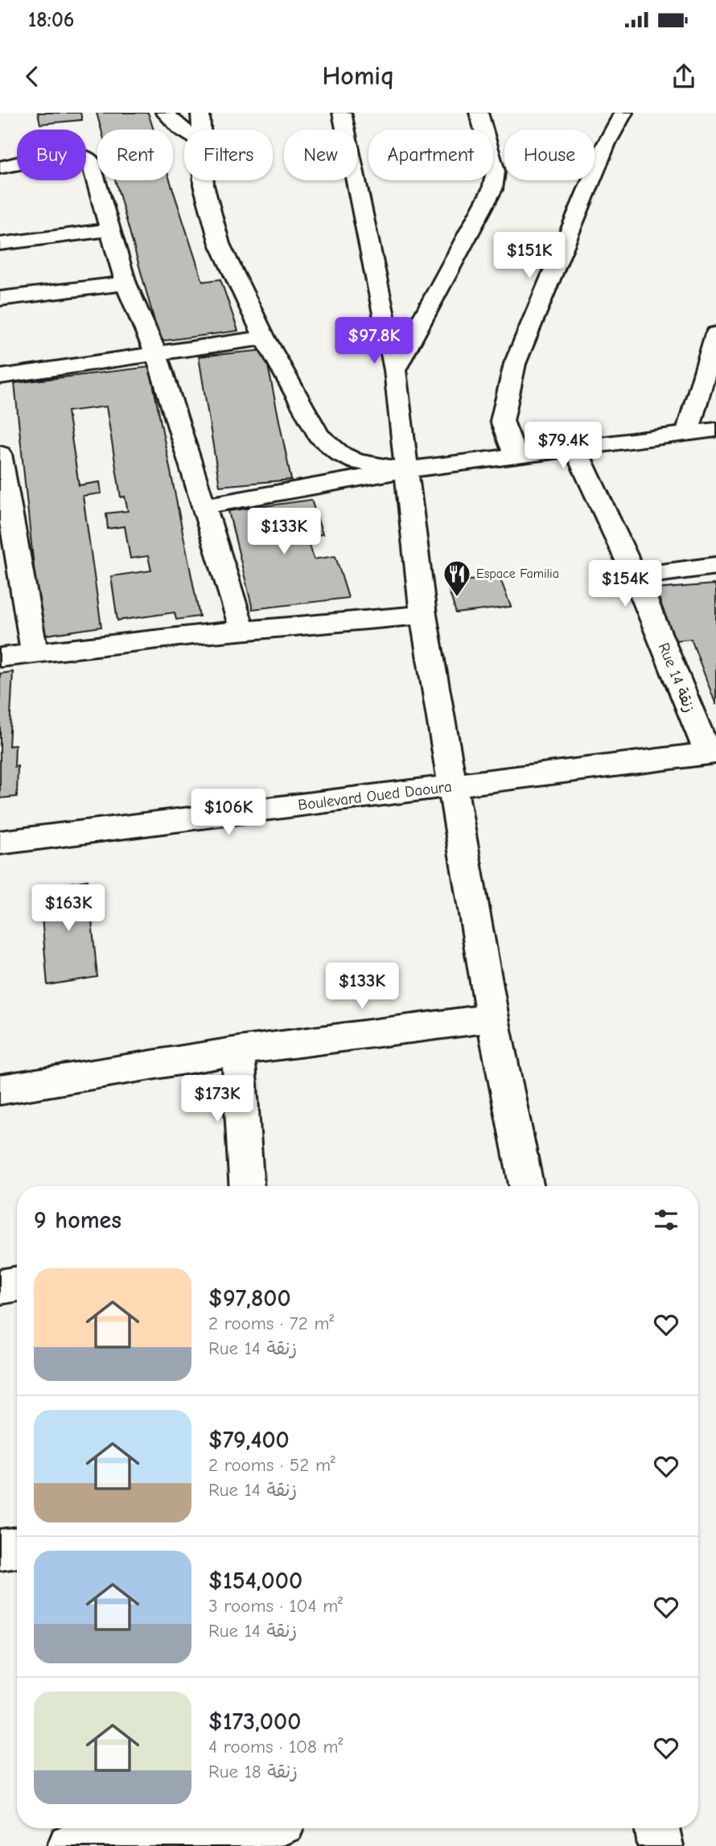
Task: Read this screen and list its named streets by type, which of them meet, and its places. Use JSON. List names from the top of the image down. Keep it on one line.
{"streets":{"street":["Rue 14 زنقة","Boulevard Oued Daoura"]},"crossings":[["Rue 14 زنقة","Boulevard Oued Daoura"]],"places":{"restaurant":["Espace Familia"]},"page":{"status":"18:06","header":"Homiq","chip":["Buy","Rent","Filters","New","Apartment","House"],"price":["$151K","$97.8K","$79.4K","$133K","$154K","$106K","$163K","$133K","$173K"],"heading":"9 homes","list":[{"name":"$97,800","note":"2 rooms · 72 m² · Rue 14 زنقة"},{"name":"$79,400","note":"2 rooms · 52 m² · Rue 14 زنقة"},{"name":"$154,000","note":"3 rooms · 104 m² · Rue 14 زنقة"},{"name":"$173,000","note":"4 rooms · 108 m² · Rue 18 زنقة"}]}}
